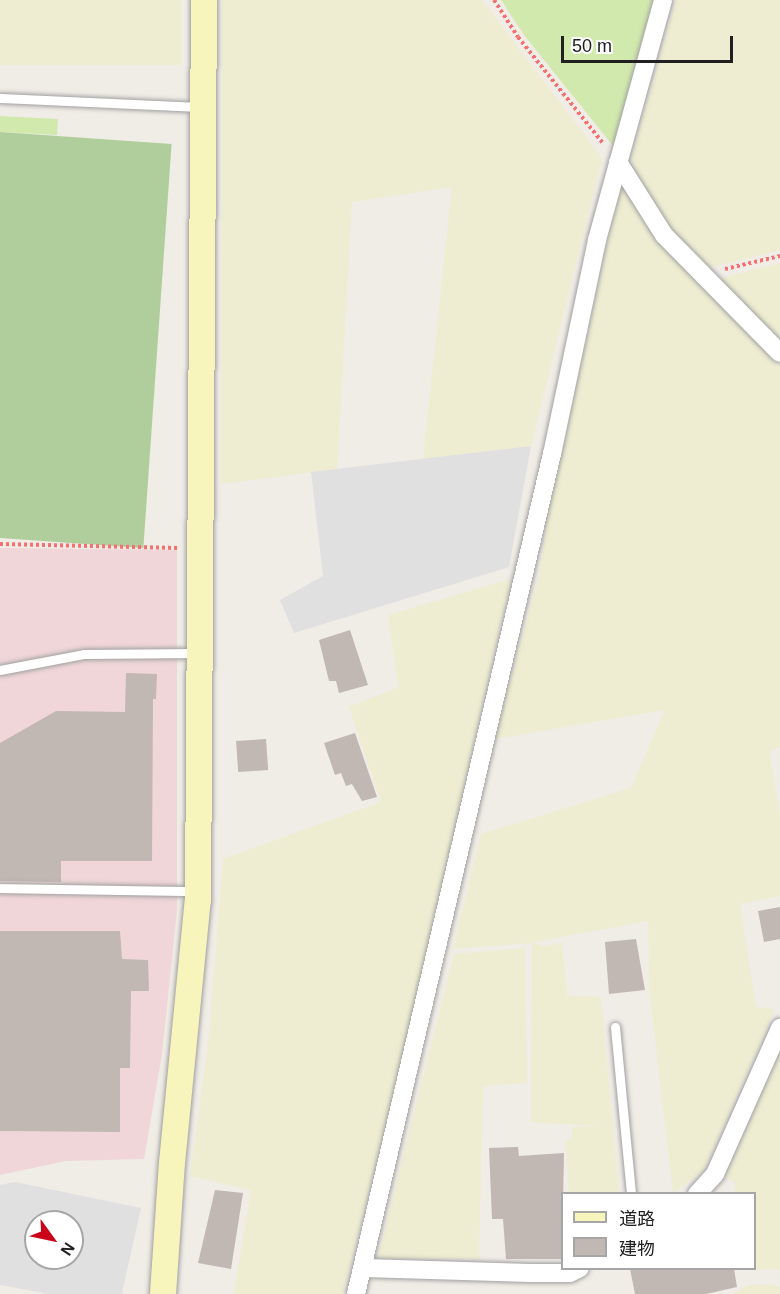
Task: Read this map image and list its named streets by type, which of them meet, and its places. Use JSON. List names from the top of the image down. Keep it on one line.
{"legend":["道路","建物"],"scale_bar":"50 m","north":"bottom right"}
